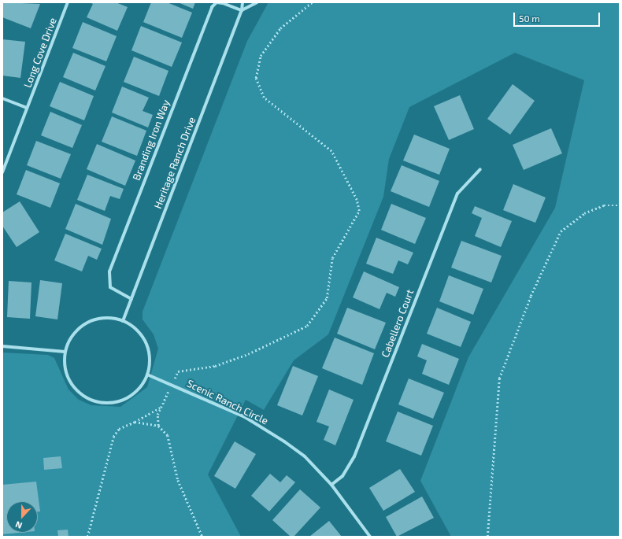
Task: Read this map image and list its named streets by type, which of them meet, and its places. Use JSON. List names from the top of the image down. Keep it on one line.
{"streets":{"street":["Long Cove Drive","Branding Iron Way","Heritage Ranch Drive","Cabellero Court","Scenic Ranch Circle"]},"crossings":[["Branding Iron Way","Heritage Ranch Drive"],["Heritage Ranch Drive","Scenic Ranch Circle"],["Cabellero Court","Scenic Ranch Circle"]],"scale_bar":"50 m","north":"bottom"}
